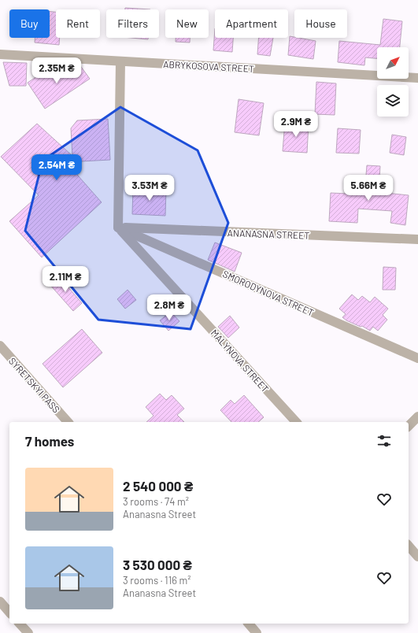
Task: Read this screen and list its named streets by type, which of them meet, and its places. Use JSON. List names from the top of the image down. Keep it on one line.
{"streets":{"street":["ABRYKOSOVA STREET","ANANASNA STREET","SMORODYNOVA STREET","MALYNOVA STREET","SYRETSKYI PASS"]},"crossings":[["ANANASNA STREET","SMORODYNOVA STREET"],["ANANASNA STREET","MALYNOVA STREET"],["SMORODYNOVA STREET","MALYNOVA STREET"]],"north":"top right","page":{"chip":["Buy","Rent","Filters","New","Apartment","House"],"price":["2.35M ₴","2.9M ₴","2.54M ₴","3.53M ₴","5.66M ₴","2.11M ₴","2.8M ₴"],"heading":"7 homes","list":[{"name":"2 540 000 ₴","note":"3 rooms · 74 m² · Ananasna Street"},{"name":"3 530 000 ₴","note":"3 rooms · 116 m² · Ananasna Street"}]}}
